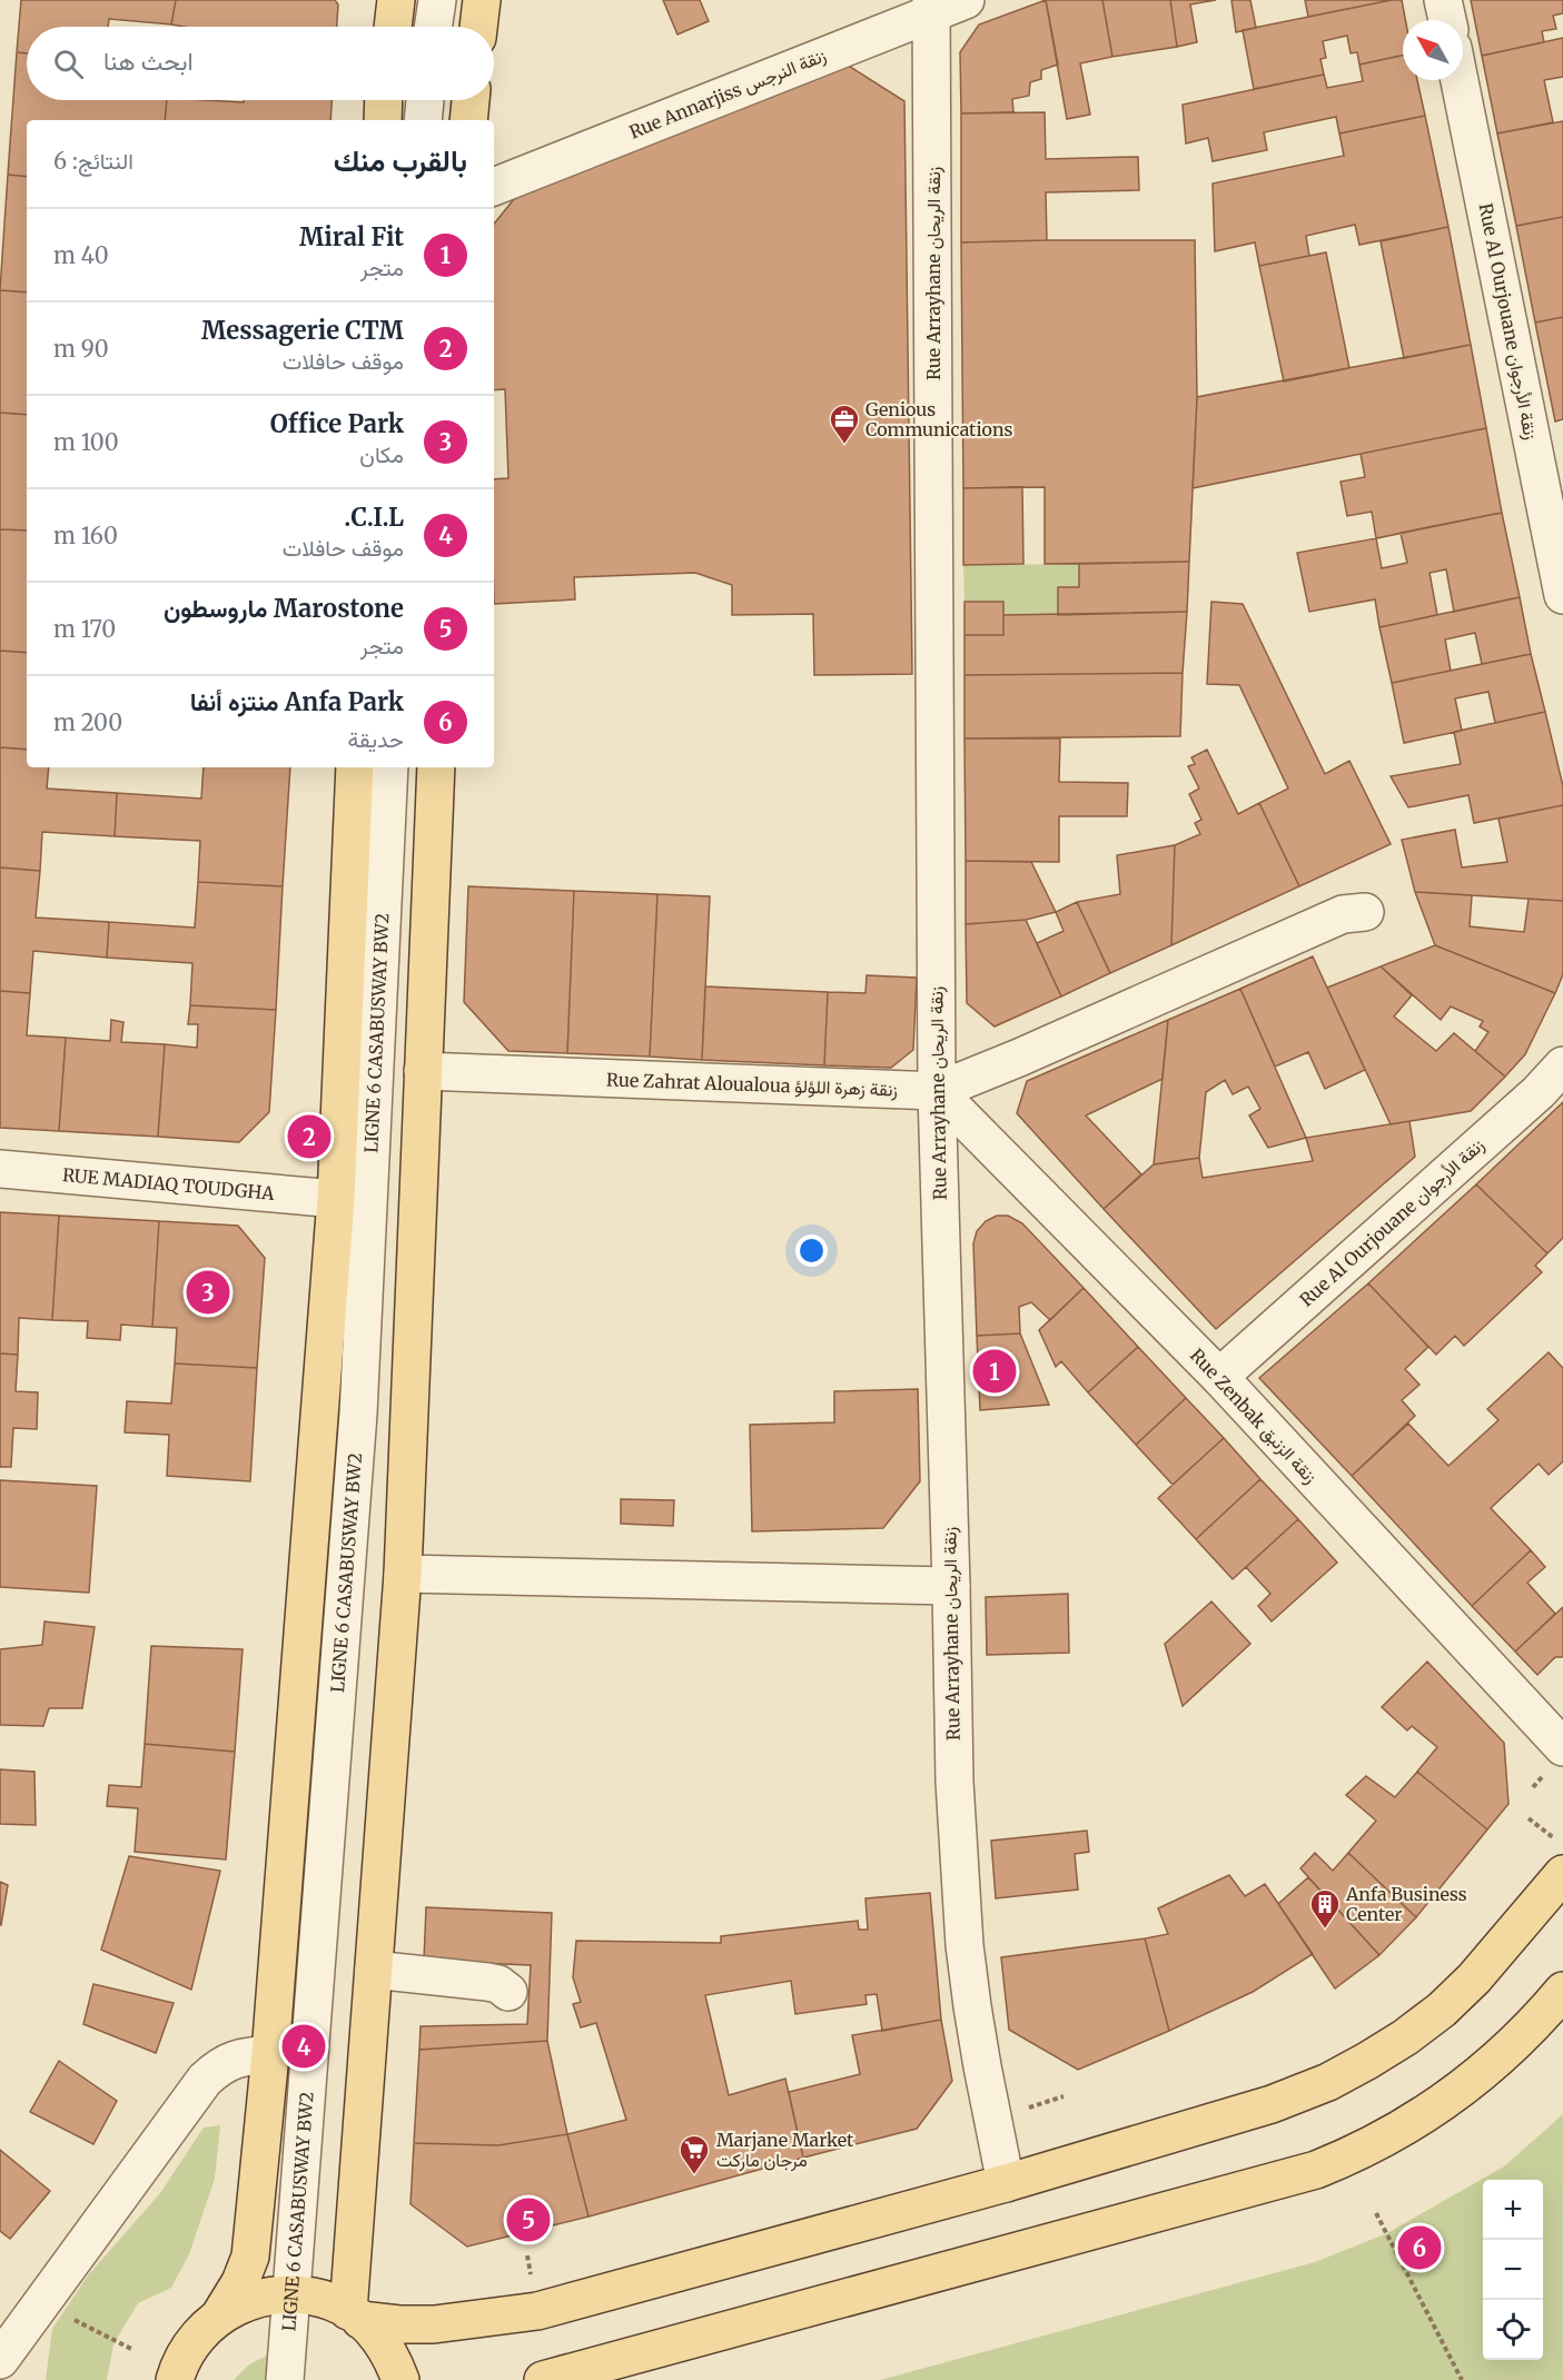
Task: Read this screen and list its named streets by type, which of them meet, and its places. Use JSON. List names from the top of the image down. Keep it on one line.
{"streets":{"street":["Rue Annarjiss زنقة النرجس","Rue Arrayhane زنقة الريحان","Rue Al Ourjouane زنقة الأرجوان","LIGNE 6 CASABUSWAY BW2","Rue Zahrat Aloualoua زنقة زهرة اللؤلؤ","RUE MADIAQ TOUDGHA","Rue Zenbak زنقة الزنبق"]},"crossings":[["Rue Annarjiss زنقة النرجس","Rue Arrayhane زنقة الريحان"],["Rue Arrayhane زنقة الريحان","Rue Zahrat Aloualoua زنقة زهرة اللؤلؤ"],["Rue Arrayhane زنقة الريحان","Rue Zenbak زنقة الزنبق"],["Rue Al Ourjouane زنقة الأرجوان","Rue Zenbak زنقة الزنبق"],["Rue Zahrat Aloualoua زنقة زهرة اللؤلؤ","Rue Zenbak زنقة الزنبق"]],"places":{"office":["Genious Communications"],"building":["Anfa Business Center"],"supermarket":["Marjane Market مرجان ماركت"]},"north":"top left","page":{"search":"ابحث هنا","heading":["بالقرب منك","النتائج: 6"],"list":[{"mark":"1","name":"Miral Fit","note":"متجر","value":"40 m"},{"mark":"2","name":"Messagerie CTM","note":"موقف حافلات","value":"90 m"},{"mark":"3","name":"Office Park","note":"مكان","value":"100 m"},{"mark":"4","name":"C.I.L.","note":"موقف حافلات","value":"160 m"},{"mark":"5","name":"Marostone ماروسطون","note":"متجر","value":"170 m"},{"mark":"6","name":"Anfa Park منتزه أنفا","note":"حديقة","value":"200 m"}],"pins":["2","3","1","4","5","6"],"map_buttons":["+","−"]}}
